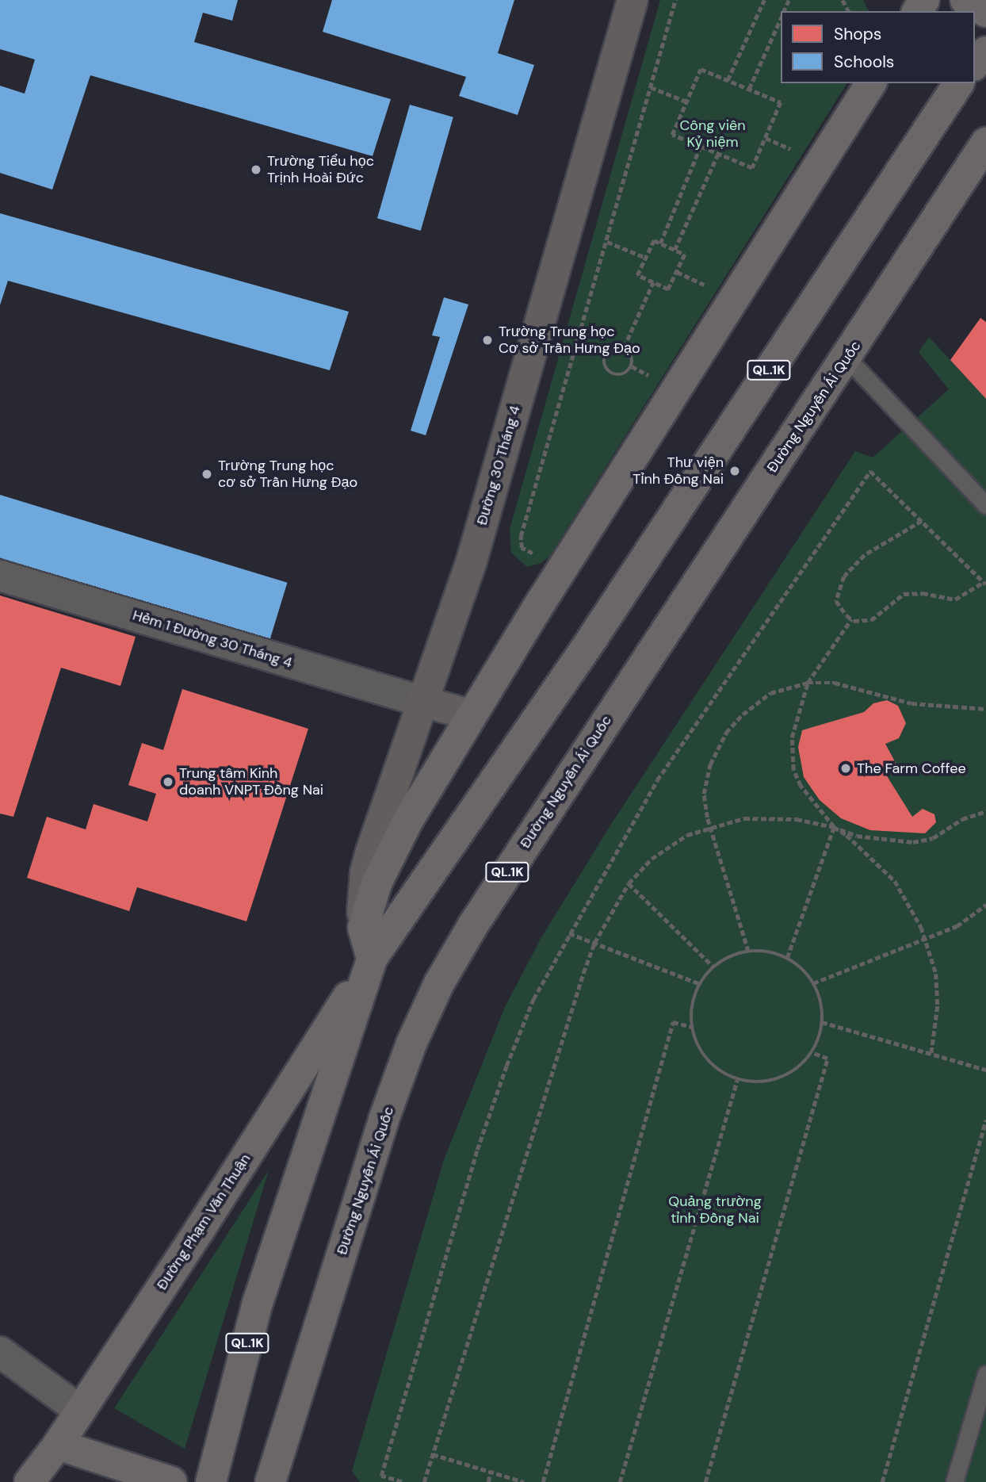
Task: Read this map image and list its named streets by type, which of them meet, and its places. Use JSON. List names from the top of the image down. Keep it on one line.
{"streets":{"main road":["QL.1K","Đường Nguyễn Ái Quốc","Đường 30 Tháng 4","Đường Phạm Văn Thuận"],"street":["Hẻm 1 Đường 30 Tháng 4"]},"crossings":[["QL.1K","Đường Phạm Văn Thuận"],["Đường 30 Tháng 4","Hẻm 1 Đường 30 Tháng 4"]],"parks":["Công viên Kỷ niệm","Quảng trường tỉnh Đồng Nai"],"places":["Trường Tiểu học Trịnh Hoài Đức","Trường Trung học Cơ sở Trần Hưng Đạo","Thư viện Tỉnh Đồng Nai","Trường Trung học cơ sở Trần Hưng Đạo","The Farm Coffee","Trung tâm Kinh doanh VNPT Đồng Nai"],"legend":["Shops","Schools"]}
